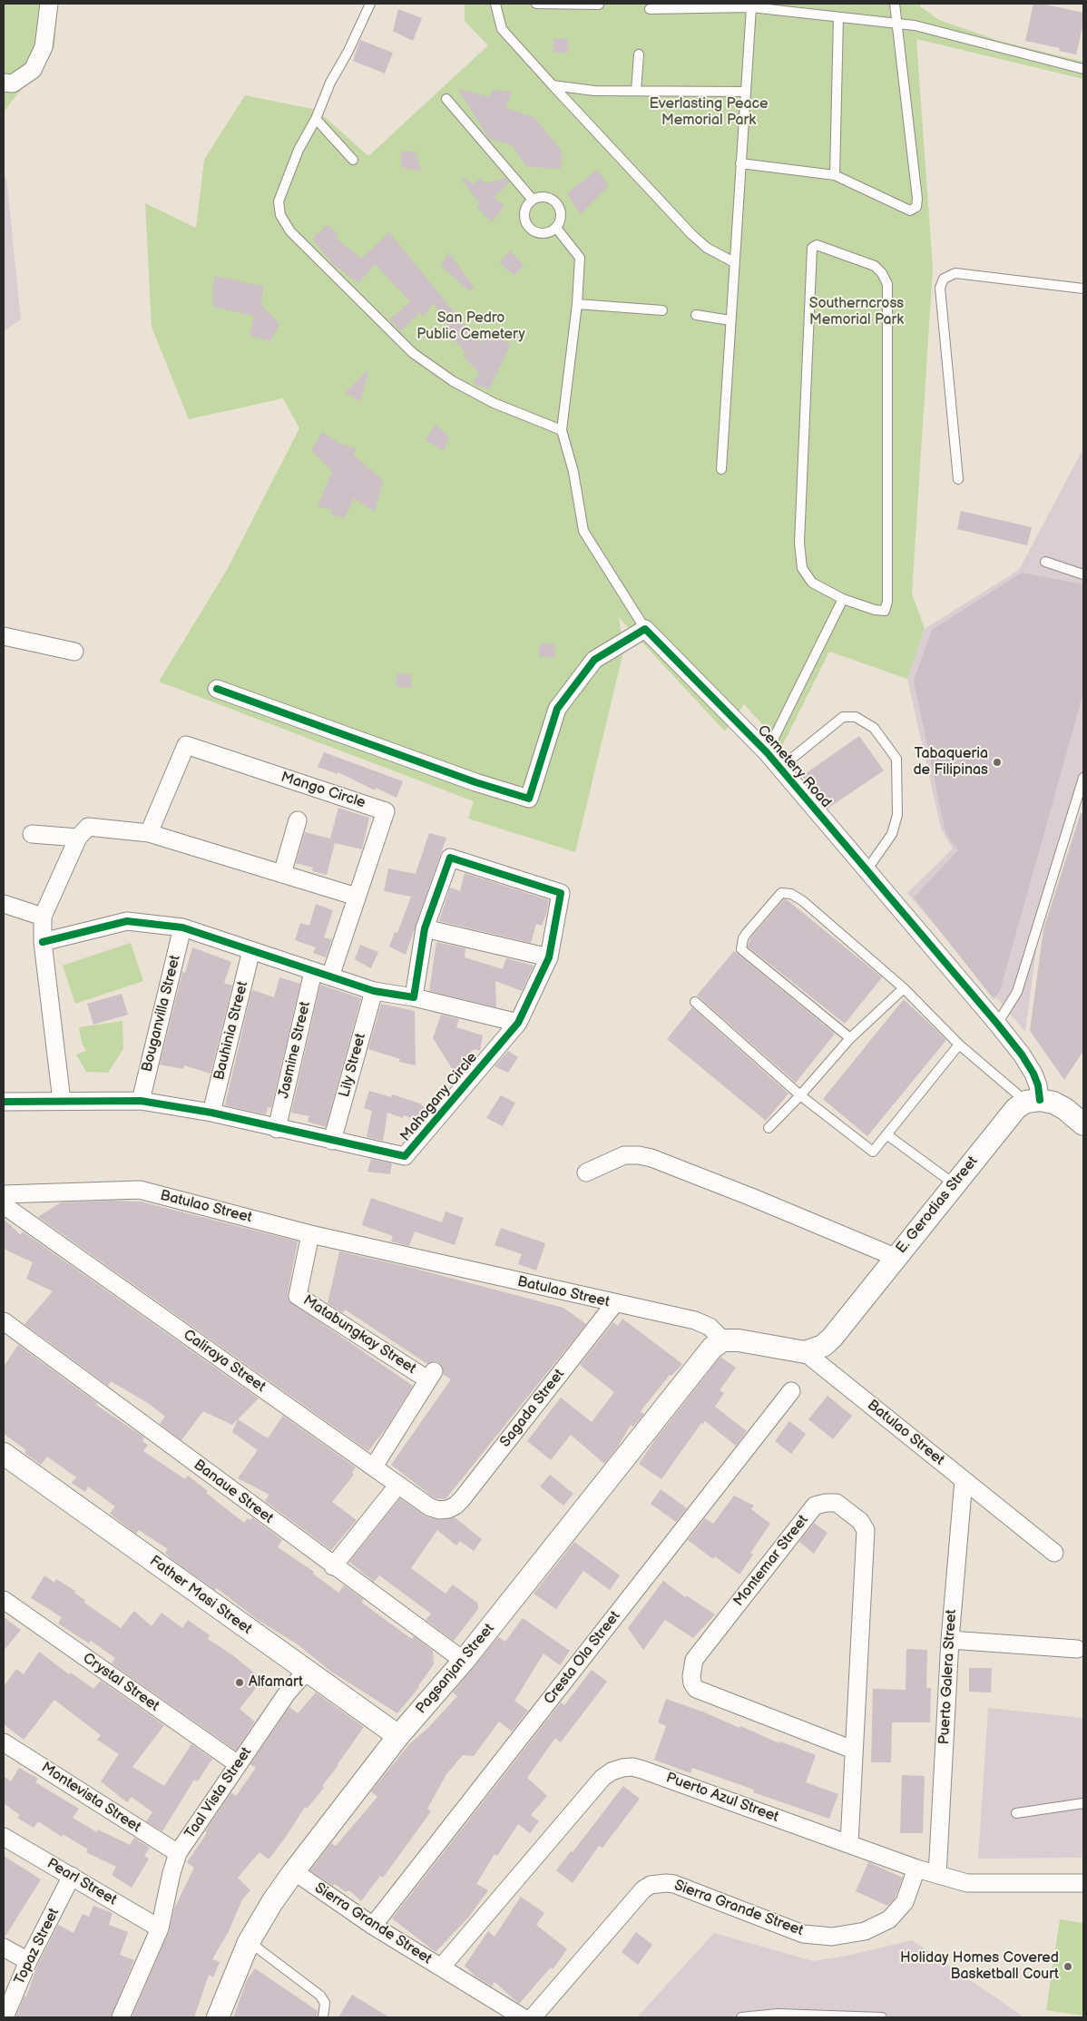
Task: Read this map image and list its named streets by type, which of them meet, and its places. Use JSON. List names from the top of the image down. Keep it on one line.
{"streets":{"street":["Cemetery Road","Mango Circle","Bouganvilla Street","Bauhinia Street","Jasmine Street","Lily Street","Mahogany Circle","E. Gerodias Street","Batulao Street","Matabungkay Street","Caliraya Street","Sagada Street","Banaue Street","Montemar Street","Father Masi Street","Cresta Ola Street","Pagsanjan Street","Puerto Galera Street","Crystal Street","Taal Vista Street","Montevista Street","Puerto Azul Street","Pearl Street","Sierra Grande Street","Topaz Street"]},"crossings":[["Cemetery Road","E. Gerodias Street"],["Bouganvilla Street","Mahogany Circle"],["Bauhinia Street","Mahogany Circle"],["Jasmine Street","Mahogany Circle"],["Lily Street","Mahogany Circle"],["E. Gerodias Street","Batulao Street"],["Batulao Street","Matabungkay Street"],["Batulao Street","Sagada Street"],["Batulao Street","Pagsanjan Street"],["Batulao Street","Puerto Galera Street"],["Matabungkay Street","Caliraya Street"],["Caliraya Street","Sagada Street"],["Banaue Street","Pagsanjan Street"],["Montemar Street","Puerto Azul Street"],["Father Masi Street","Pagsanjan Street"],["Father Masi Street","Taal Vista Street"],["Cresta Ola Street","Sierra Grande Street"],["Pagsanjan Street","Sierra Grande Street"],["Puerto Galera Street","Puerto Azul Street"],["Crystal Street","Taal Vista Street"],["Taal Vista Street","Montevista Street"],["Taal Vista Street","Pearl Street"],["Puerto Azul Street","Sierra Grande Street"],["Pearl Street","Topaz Street"]],"parks":["Everlasting Peace Memorial Park","Southerncross Memorial Park","San Pedro Public Cemetery"],"places":["Tabaqueria de Filipinas","Alfamart","Holiday Homes Covered Basketball Court"]}
